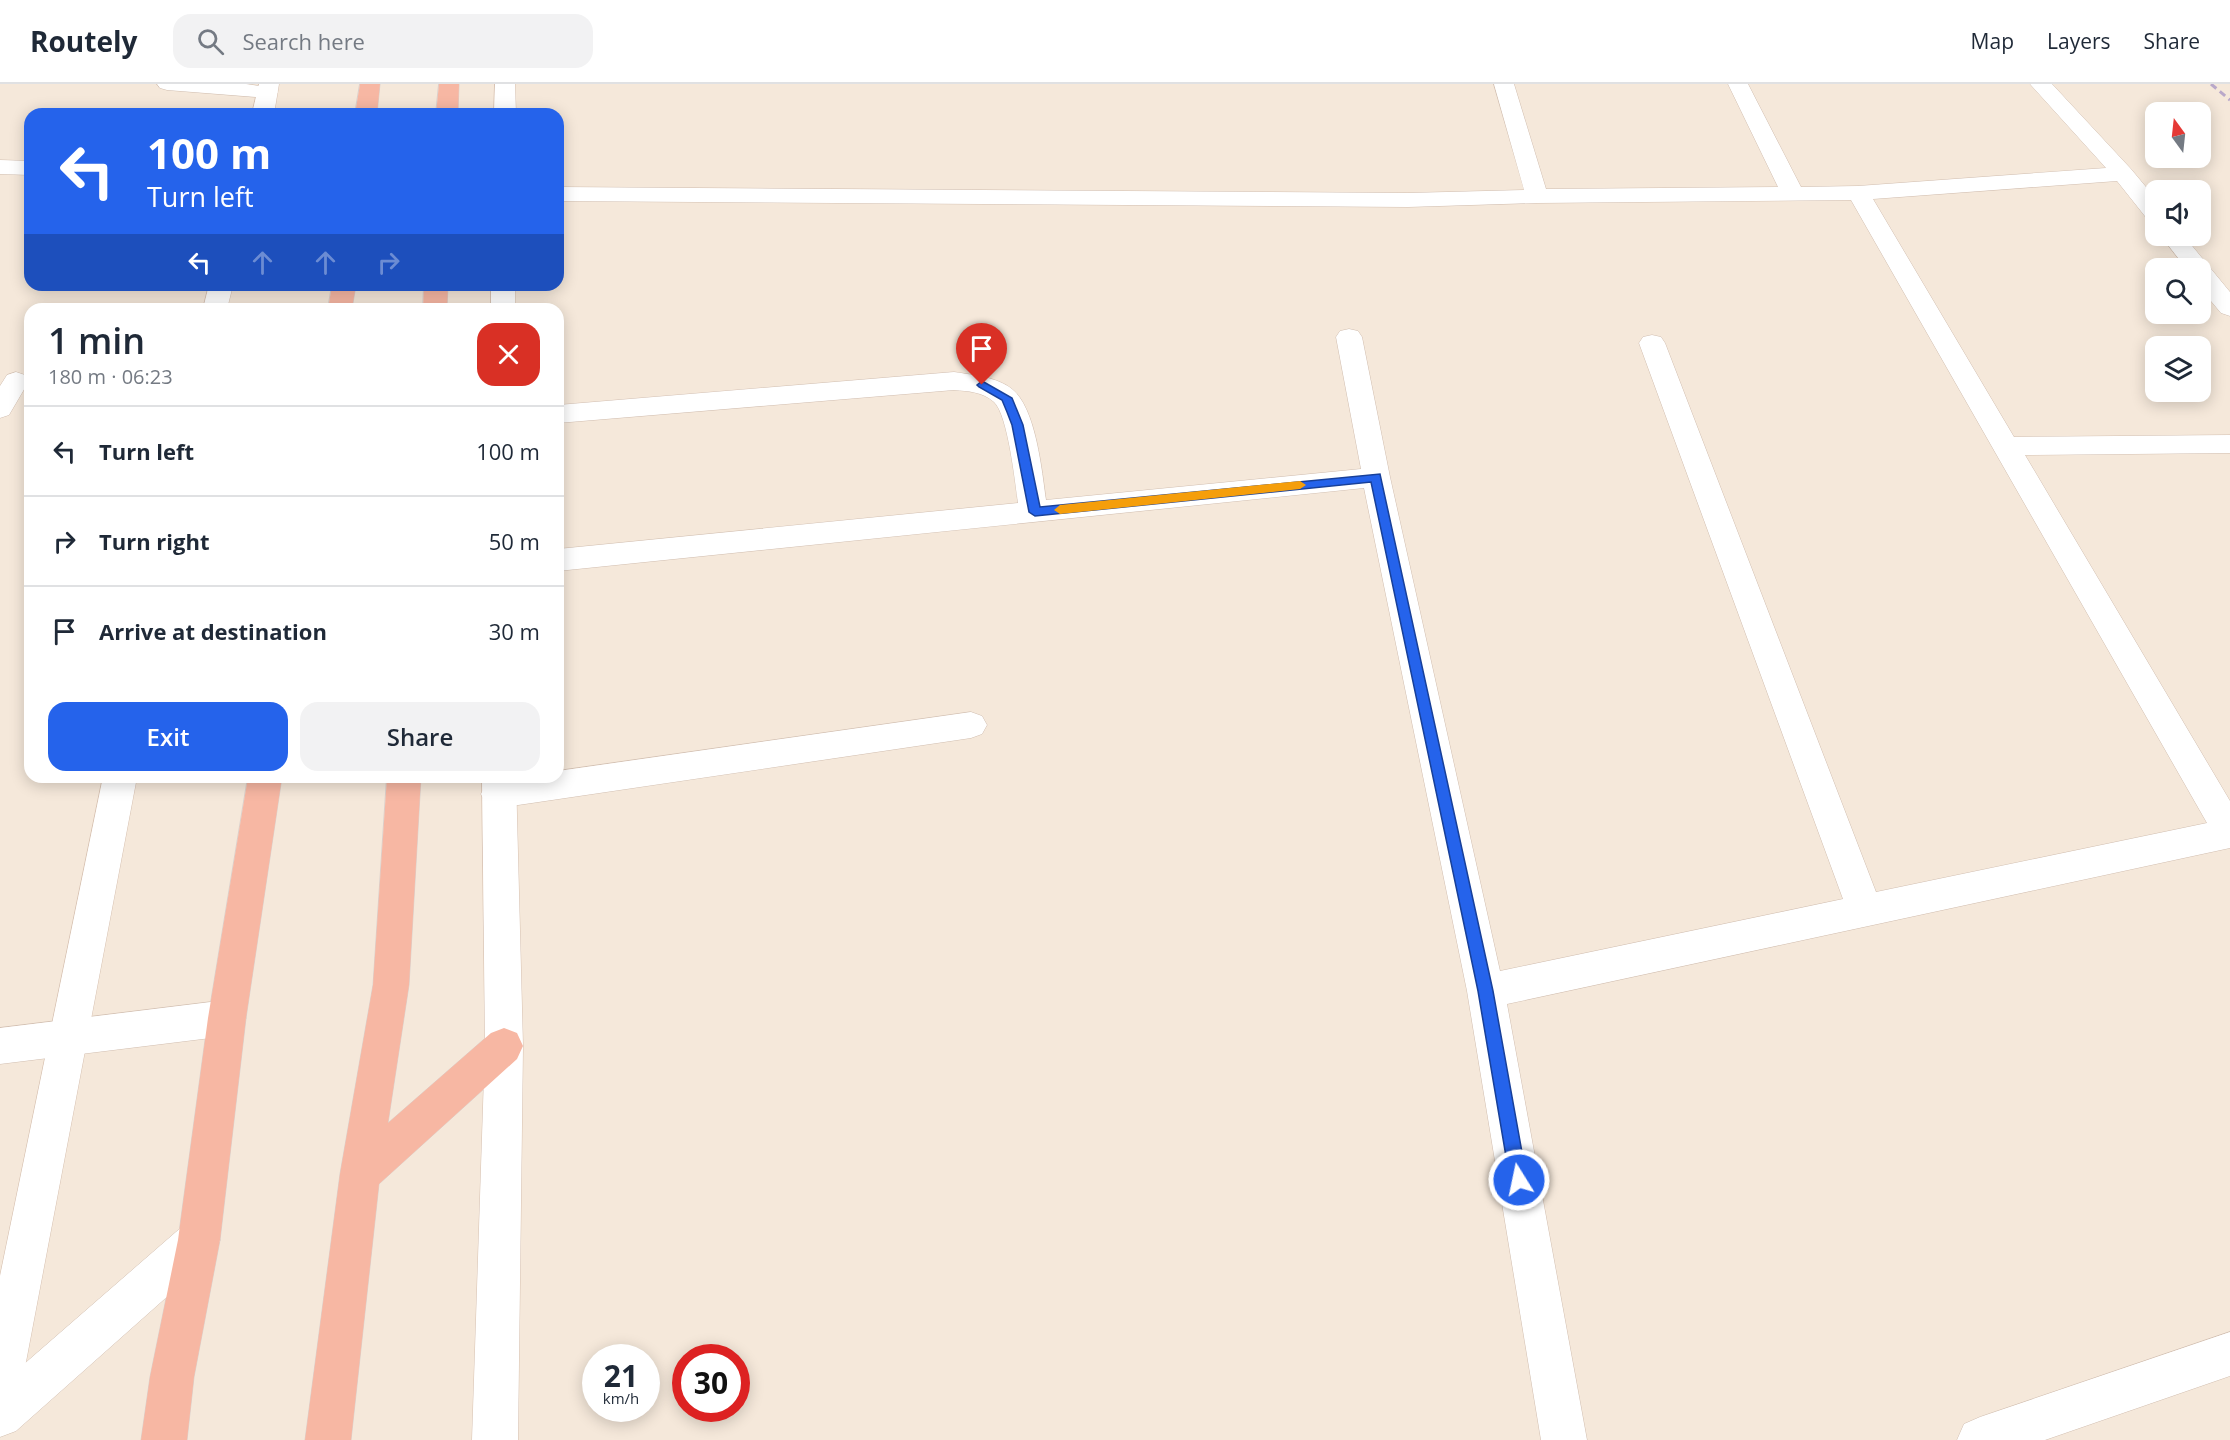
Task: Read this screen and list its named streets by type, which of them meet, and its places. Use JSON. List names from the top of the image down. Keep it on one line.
{"north":"top","page":{"header":"Routely","search":"Search here","nav":["Map","Layers","Share"],"turn":["100 m","Turn left"],"heading":["1 min","180 m · 06:23"],"list":[{"name":"Turn left","value":"100 m"},{"name":"Turn right","value":"50 m"},{"name":"Arrive at destination","value":"30 m"}],"buttons":["Exit","Share"],"speed":"21 km/h","limit":"30"}}
